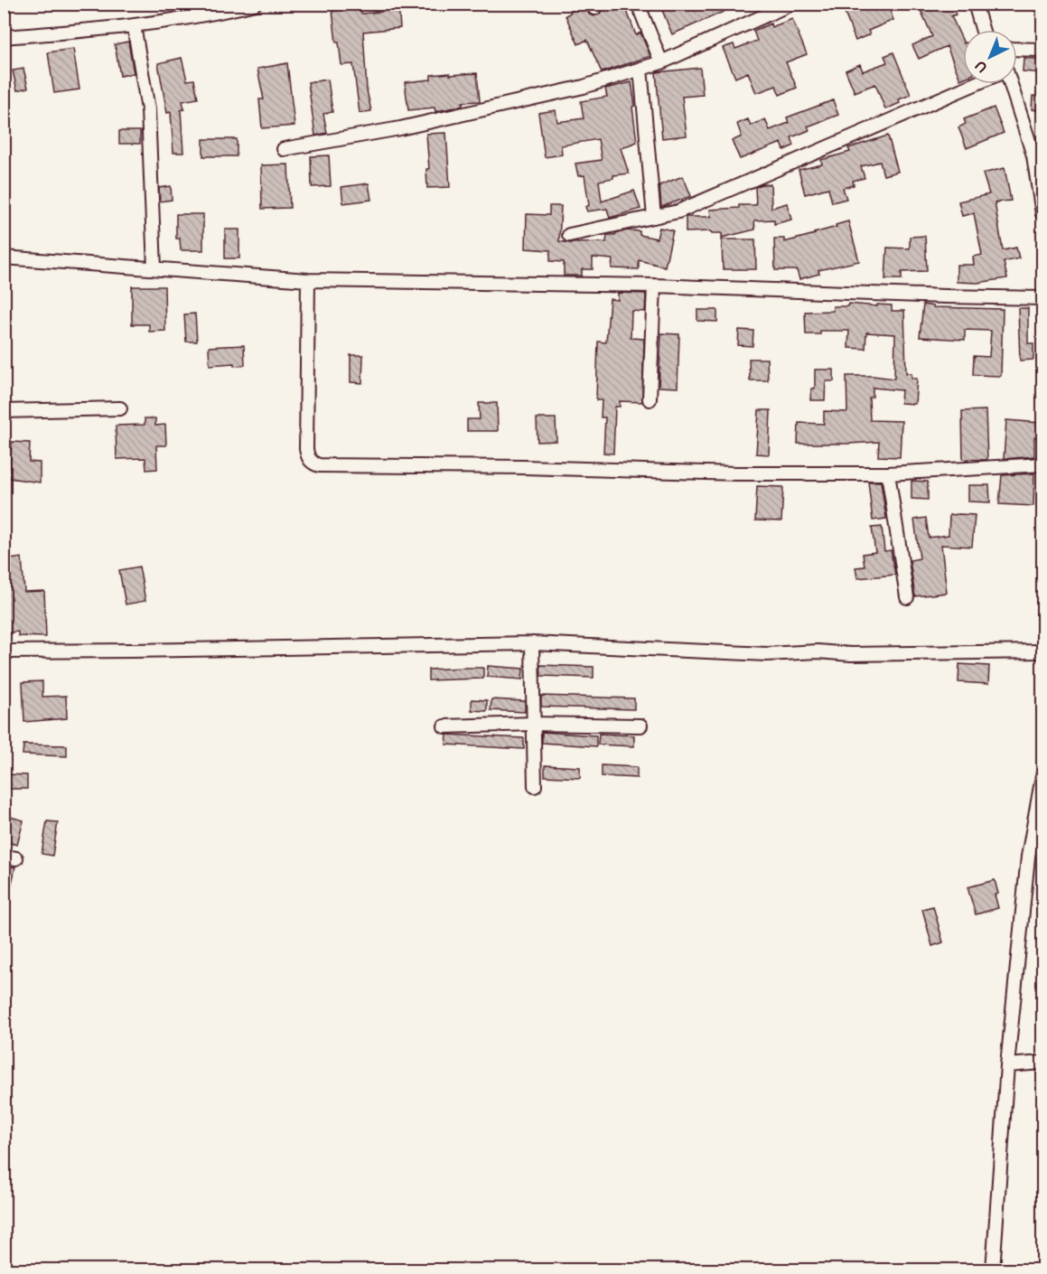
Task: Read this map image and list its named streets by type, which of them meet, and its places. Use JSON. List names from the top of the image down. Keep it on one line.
{"north":"bottom left"}
